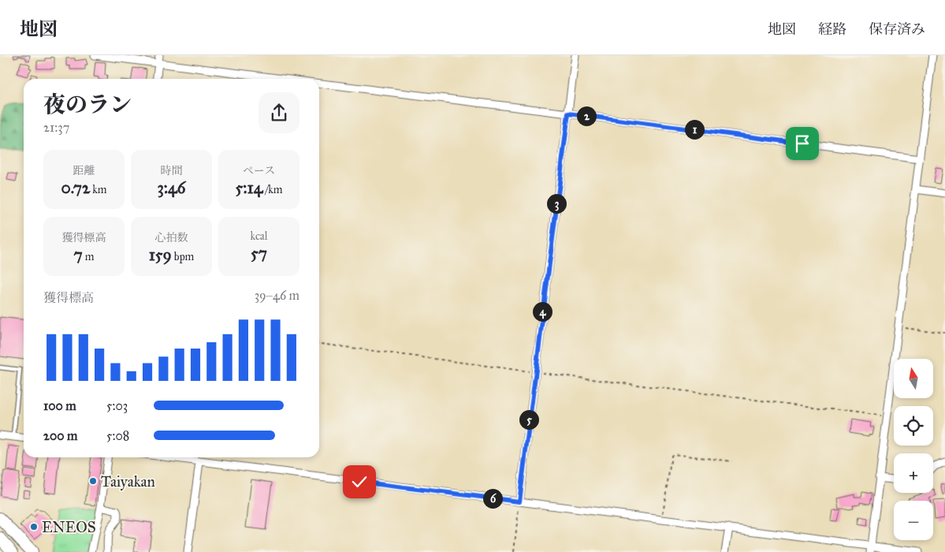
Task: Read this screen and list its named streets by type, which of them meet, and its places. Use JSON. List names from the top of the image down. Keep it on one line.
{"places":["Taiyakan","ENEOS"],"north":"top","page":{"header":"地図","nav":["地図","経路","保存済み"],"heading":["夜のラン","21:37"],"pins":["2","1","3","4","5","6"],"stats":[["距離","0.72 km"],["時間","3:46"],["ペース","5:14 /km"],["獲得標高","7 m"],["心拍数","159 bpm"],["kcal","57"]],"chart":["獲得標高","39–46 m"],"map_buttons":["+","−"],"list":[{"name":"100 m","note":"5:03"},{"name":"200 m","note":"5:08"}]}}
